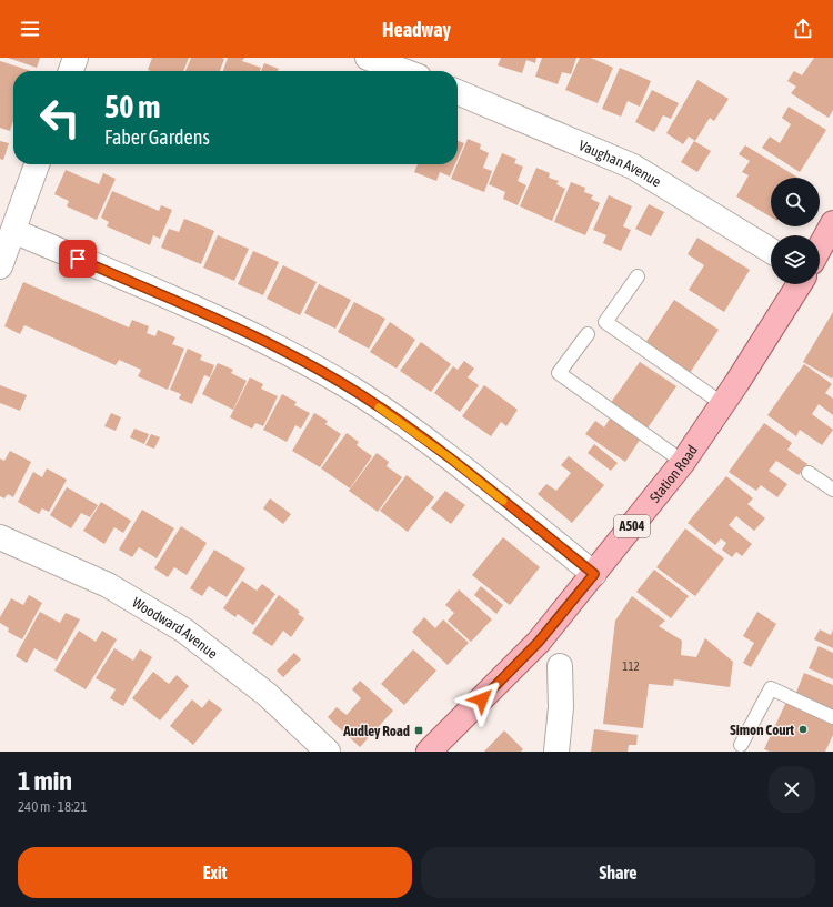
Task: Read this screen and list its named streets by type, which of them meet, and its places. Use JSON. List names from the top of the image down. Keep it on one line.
{"streets":{"main road":["Station Road","A504"],"street":["Vaughan Avenue","Woodward Avenue"]},"places":{"other":["Simon Court"],"transit":["Audley Road"]},"house_numbers":["112"],"page":{"header":"Headway","turn":["50 m","Faber Gardens"],"heading":["1 min","240 m · 18:21"],"buttons":["Exit","Share"]}}
